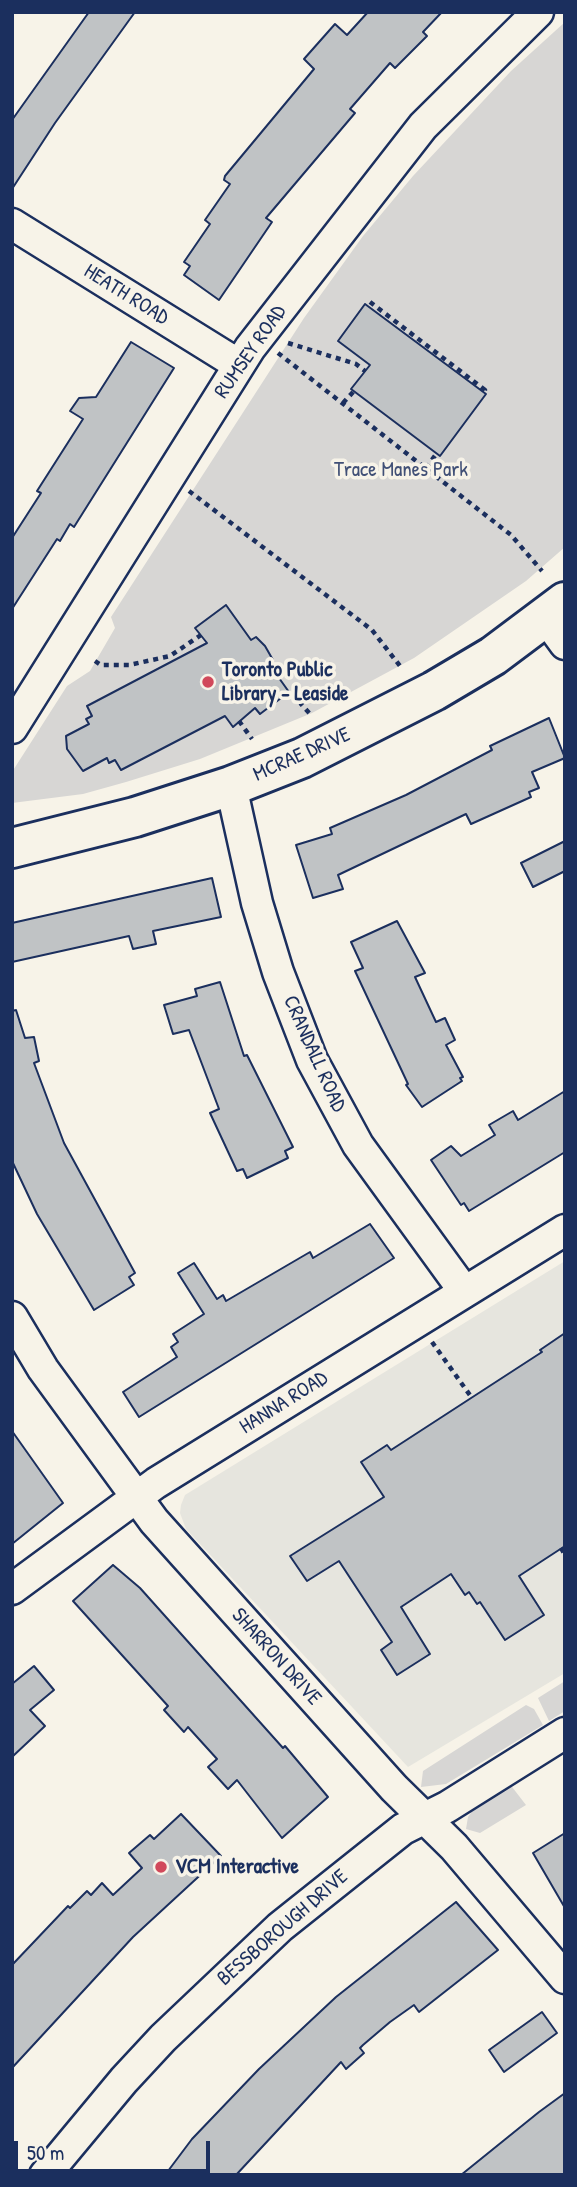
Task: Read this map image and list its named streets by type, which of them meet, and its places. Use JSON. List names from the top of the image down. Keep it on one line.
{"streets":{"street":["HEATH ROAD","RUMSEY ROAD","MCRAE DRIVE","CRANDALL ROAD","HANNA ROAD","SHARRON DRIVE","BESSBOROUGH DRIVE"]},"crossings":[["HEATH ROAD","RUMSEY ROAD"],["MCRAE DRIVE","CRANDALL ROAD"],["CRANDALL ROAD","HANNA ROAD"],["HANNA ROAD","SHARRON DRIVE"],["SHARRON DRIVE","BESSBOROUGH DRIVE"]],"parks":["Trace Manes Park"],"places":["Toronto Public Library - Leaside","VCM Interactive"],"scale_bar":"50 m"}
